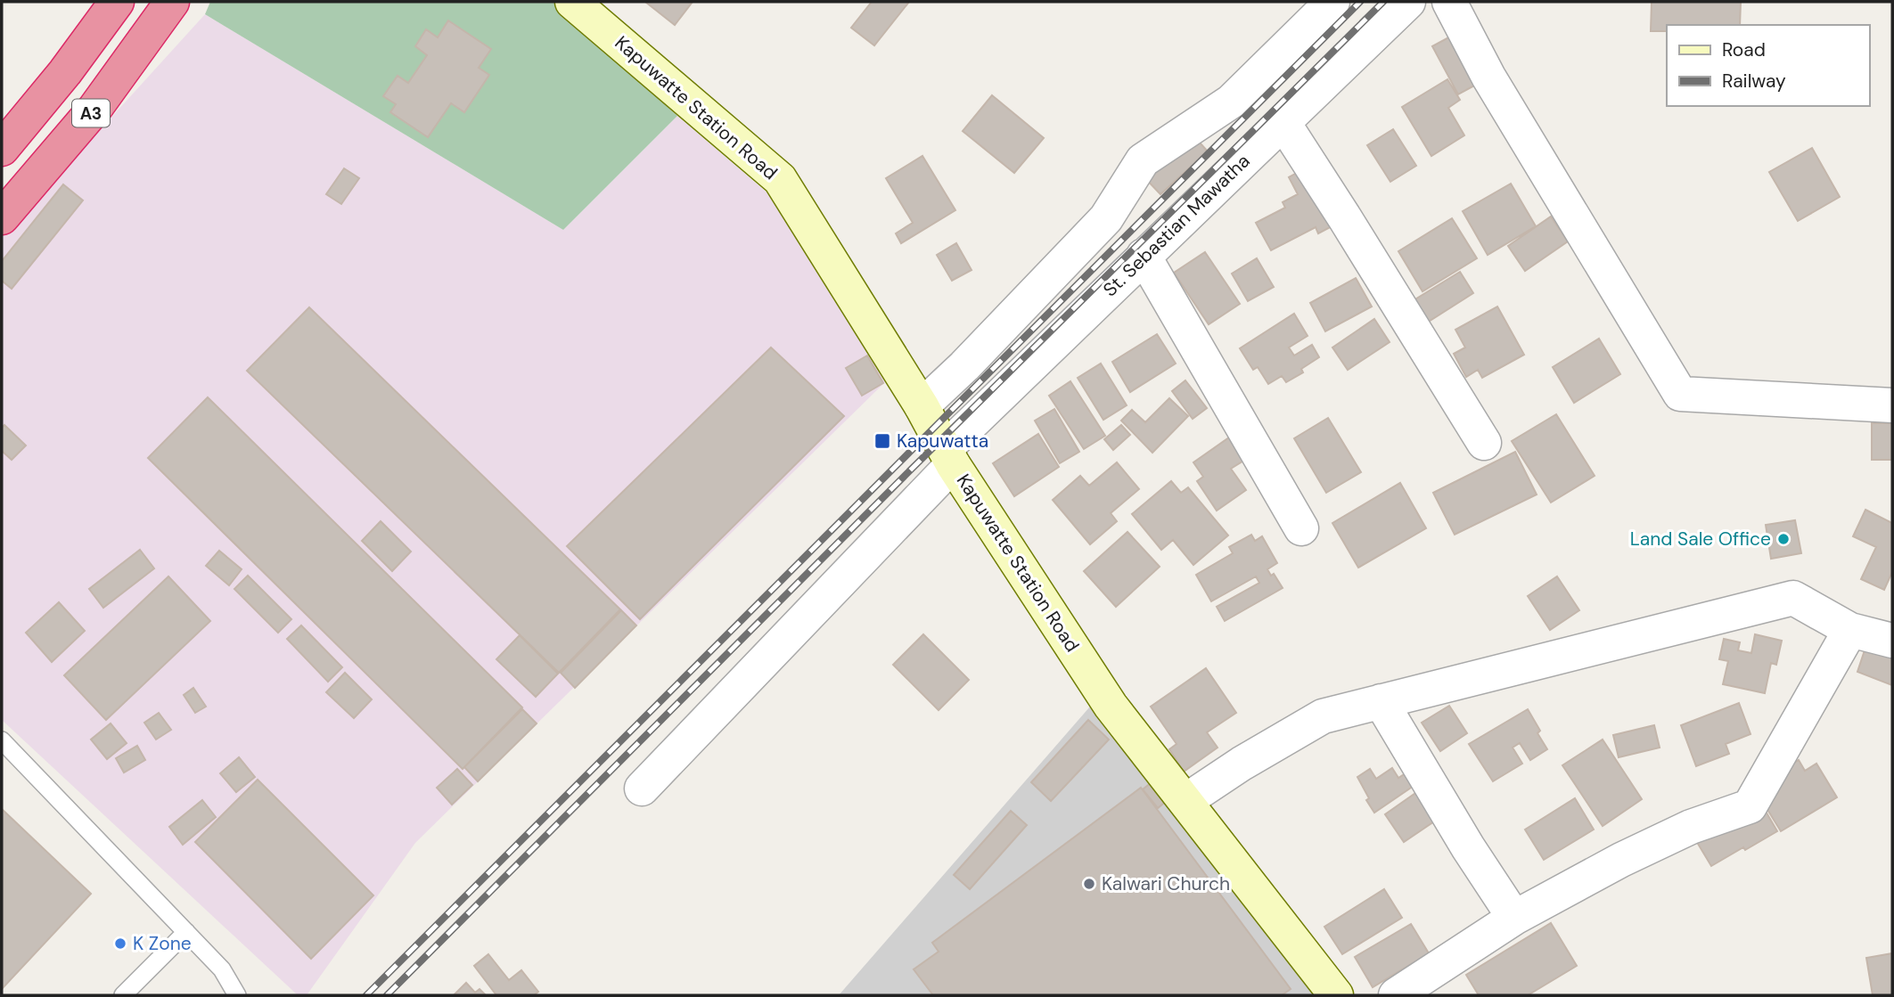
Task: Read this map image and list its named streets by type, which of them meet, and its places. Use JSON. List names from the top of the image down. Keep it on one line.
{"streets":{"highway":["A3"],"street":["Kapuwatte Station Road","St. Sebastian Mawatha"]},"crossings":[["Kapuwatte Station Road","St. Sebastian Mawatha"]],"places":{"transit":["Kapuwatta"],"other":["Land Sale Office","Kalwari Church","K Zone"]},"legend":["Road","Railway"]}
